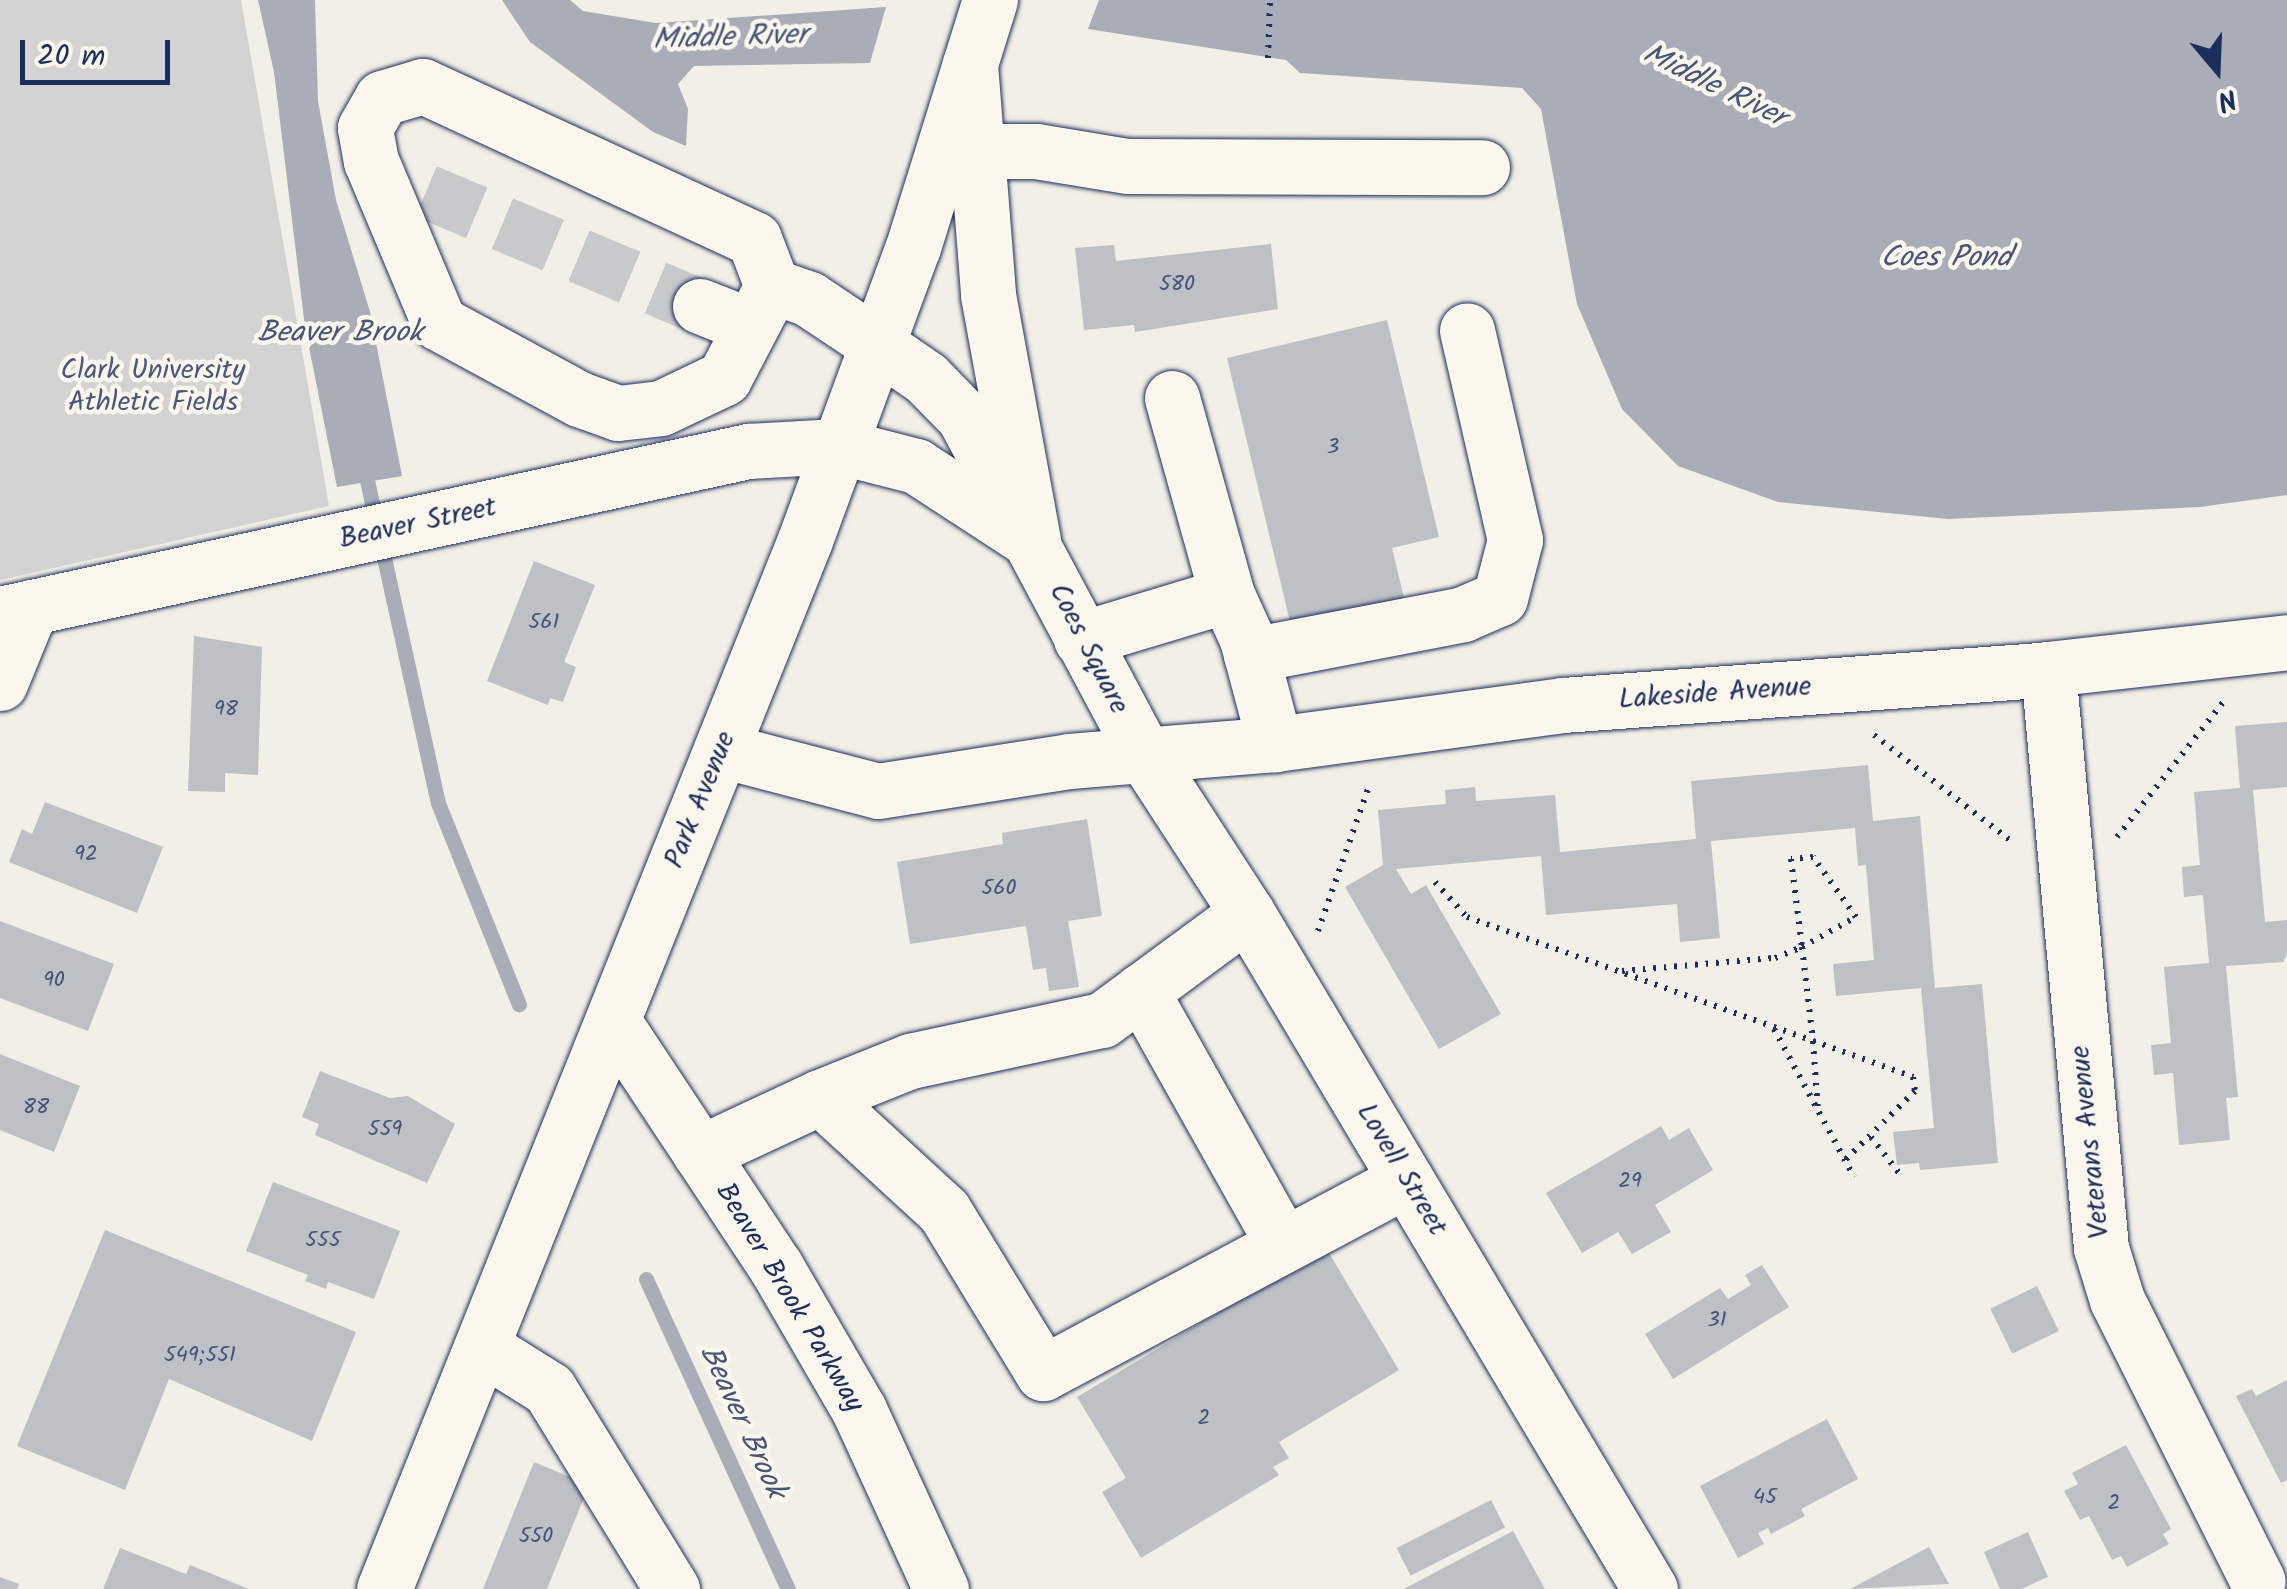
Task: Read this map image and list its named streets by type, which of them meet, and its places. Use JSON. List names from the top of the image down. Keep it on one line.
{"streets":{"main road":["Beaver Street","Coes Square","Lakeside Avenue","Park Avenue","Veterans Avenue","Lovell Street","Beaver Brook Parkway"]},"crossings":[["Beaver Street","Park Avenue"],["Coes Square","Lakeside Avenue"],["Coes Square","Park Avenue"],["Coes Square","Lovell Street"],["Lakeside Avenue","Park Avenue"],["Lakeside Avenue","Veterans Avenue"],["Lakeside Avenue","Lovell Street"],["Park Avenue","Beaver Brook Parkway"]],"water":["Middle River","Coes Pond","Beaver Brook"],"parks":["Clark University Athletic Fields"],"house_numbers":["580","3","561","98","92","560","90","88","559","29","555","31","549;551","2","45","2","550"],"scale_bar":"20 m","north":"bottom"}
